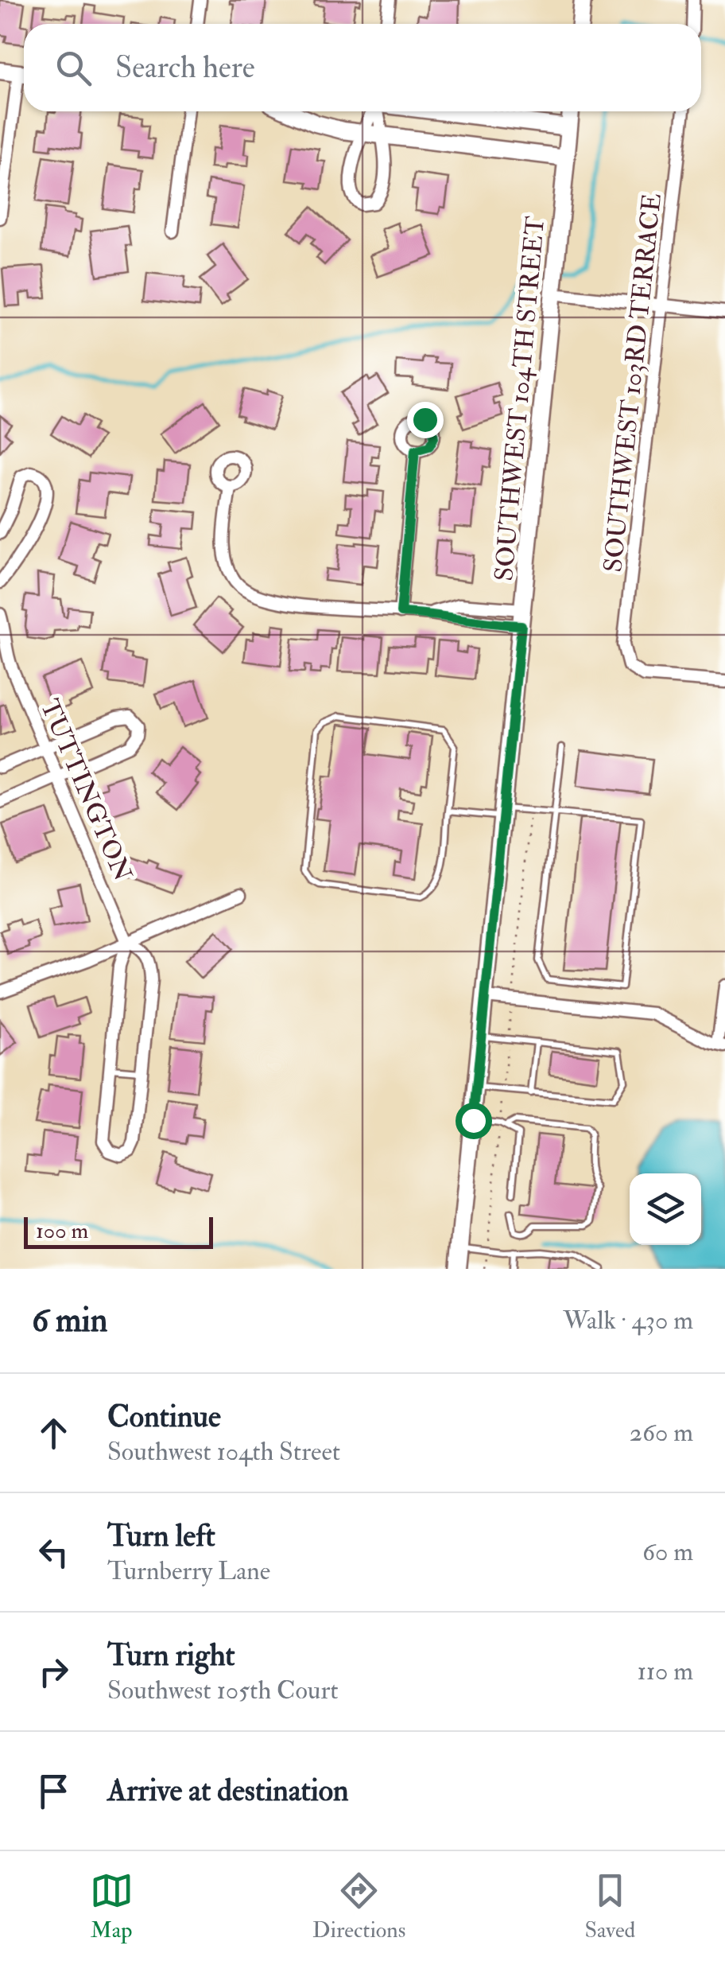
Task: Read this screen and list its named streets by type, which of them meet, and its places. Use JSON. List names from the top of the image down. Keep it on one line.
{"streets":{"main road":["SOUTHWEST 104TH STREET"],"street":["SOUTHWEST 103RD TERRACE","TUTTINGTON"]},"scale_bar":"100 m","page":{"search":"Search here","scale":"100 m","heading":["6 min","Walk · 430 m"],"list":[["Continue","Southwest 104th Street","260 m"],["Turn left","Turnberry Lane","60 m"],["Turn right","Southwest 105th Court","110 m"],"Arrive at destination"],"nav":["Map","Directions","Saved"]}}
